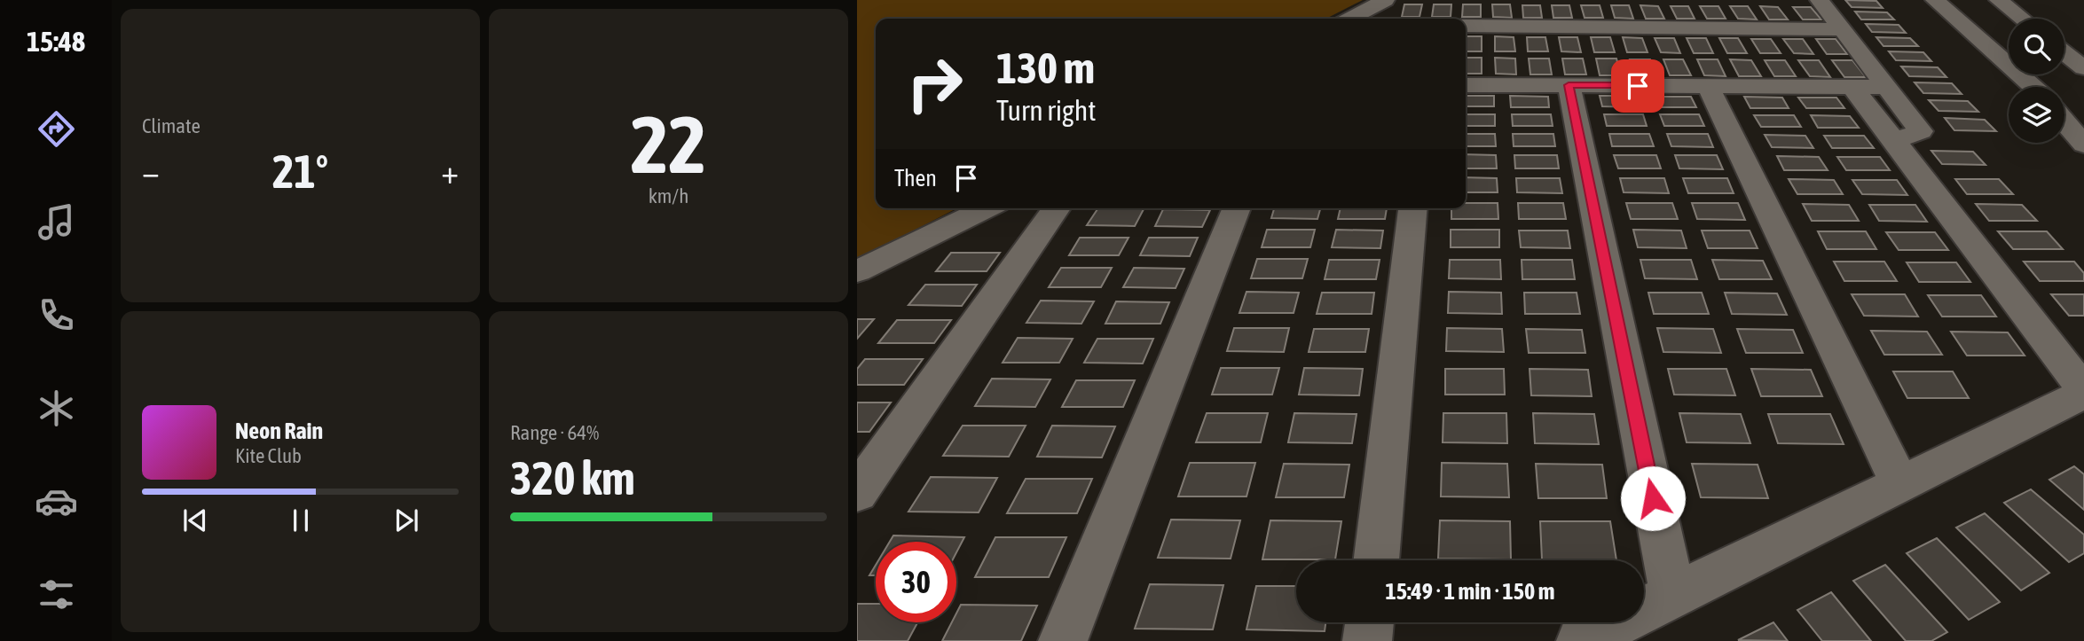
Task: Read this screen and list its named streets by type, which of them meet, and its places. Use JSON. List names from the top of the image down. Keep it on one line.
{"page":{"tabs":"15:48","tile":["Climate",["22","km/h"],["Range · 64%","320 km"]],"turn":["130 m","Turn right"],"heat":["−","21°","+"],"then":"Then","song":["Neon Rain","Kite Club"],"limit":"30","trip":"15:49 · 1 min · 150 m"}}
